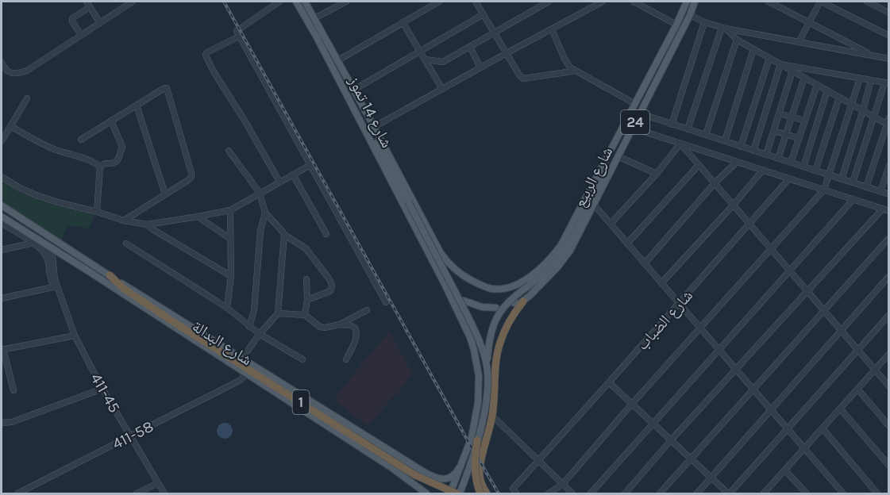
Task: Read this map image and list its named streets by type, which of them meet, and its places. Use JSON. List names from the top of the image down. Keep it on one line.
{"streets":{"highway":["1"],"main road":["شارع 14 تموز","24","شارع الربيع","شارع البدالة"],"street":["شارع الضباب","411-45","411-58"]},"crossings":[["شارع 14 تموز","شارع الربيع"],["شارع البدالة","1"],["شارع البدالة","411-58"],["411-45","411-58"]]}
